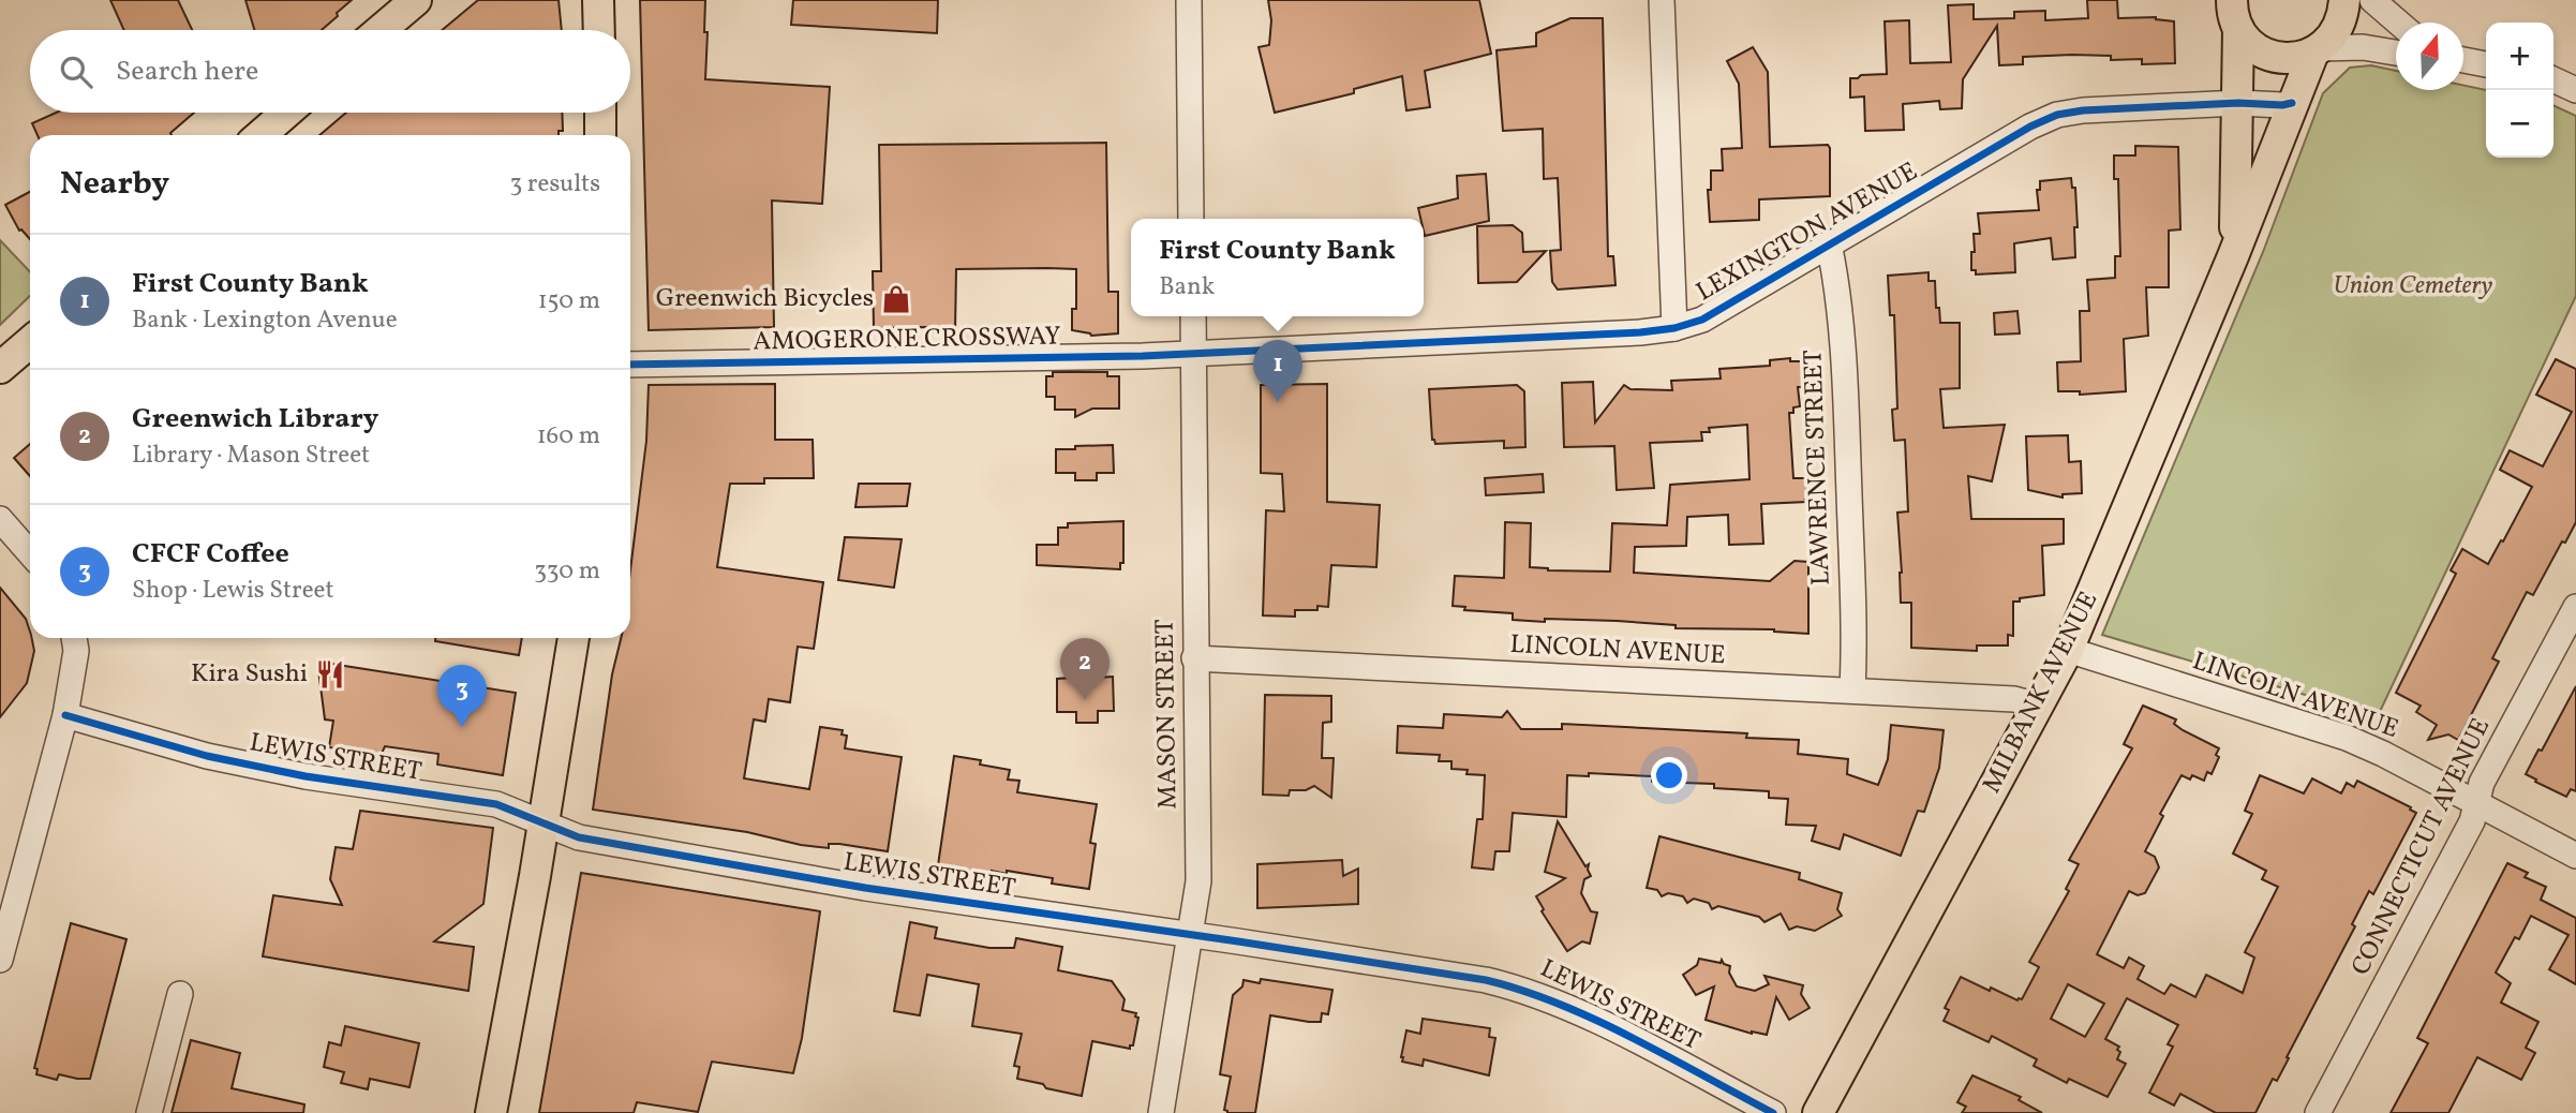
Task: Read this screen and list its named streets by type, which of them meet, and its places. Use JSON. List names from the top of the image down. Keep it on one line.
{"streets":{"main road":["MILBANK AVENUE"],"street":["LEXINGTON AVENUE","AMOGERONE CROSSWAY","LAWRENCE STREET","LINCOLN AVENUE","MASON STREET","LEWIS STREET","CONNECTICUT AVENUE"]},"crossings":[["LEXINGTON AVENUE","AMOGERONE CROSSWAY"],["LEXINGTON AVENUE","LAWRENCE STREET"],["LEXINGTON AVENUE","MILBANK AVENUE"],["LEXINGTON AVENUE","MASON STREET"],["AMOGERONE CROSSWAY","MASON STREET"],["LAWRENCE STREET","LINCOLN AVENUE"],["LINCOLN AVENUE","MILBANK AVENUE"],["LINCOLN AVENUE","MASON STREET"],["LINCOLN AVENUE","CONNECTICUT AVENUE"],["MASON STREET","LEWIS STREET"]],"parks":["Union Cemetery"],"places":{"shop":["Greenwich Bicycles"],"restaurant":["Kira Sushi"]},"north":"top","page":{"map_buttons":["+","−"],"search":"Search here","heading":["Nearby","3 results"],"popup":["First County Bank","Bank"],"list":[{"mark":"1","name":"First County Bank","note":"Bank · Lexington Avenue","value":"150 m"},{"mark":"2","name":"Greenwich Library","note":"Library · Mason Street","value":"160 m"},{"mark":"3","name":"CFCF Coffee","note":"Shop · Lewis Street","value":"330 m"}],"pins":["1","2","3"]}}
